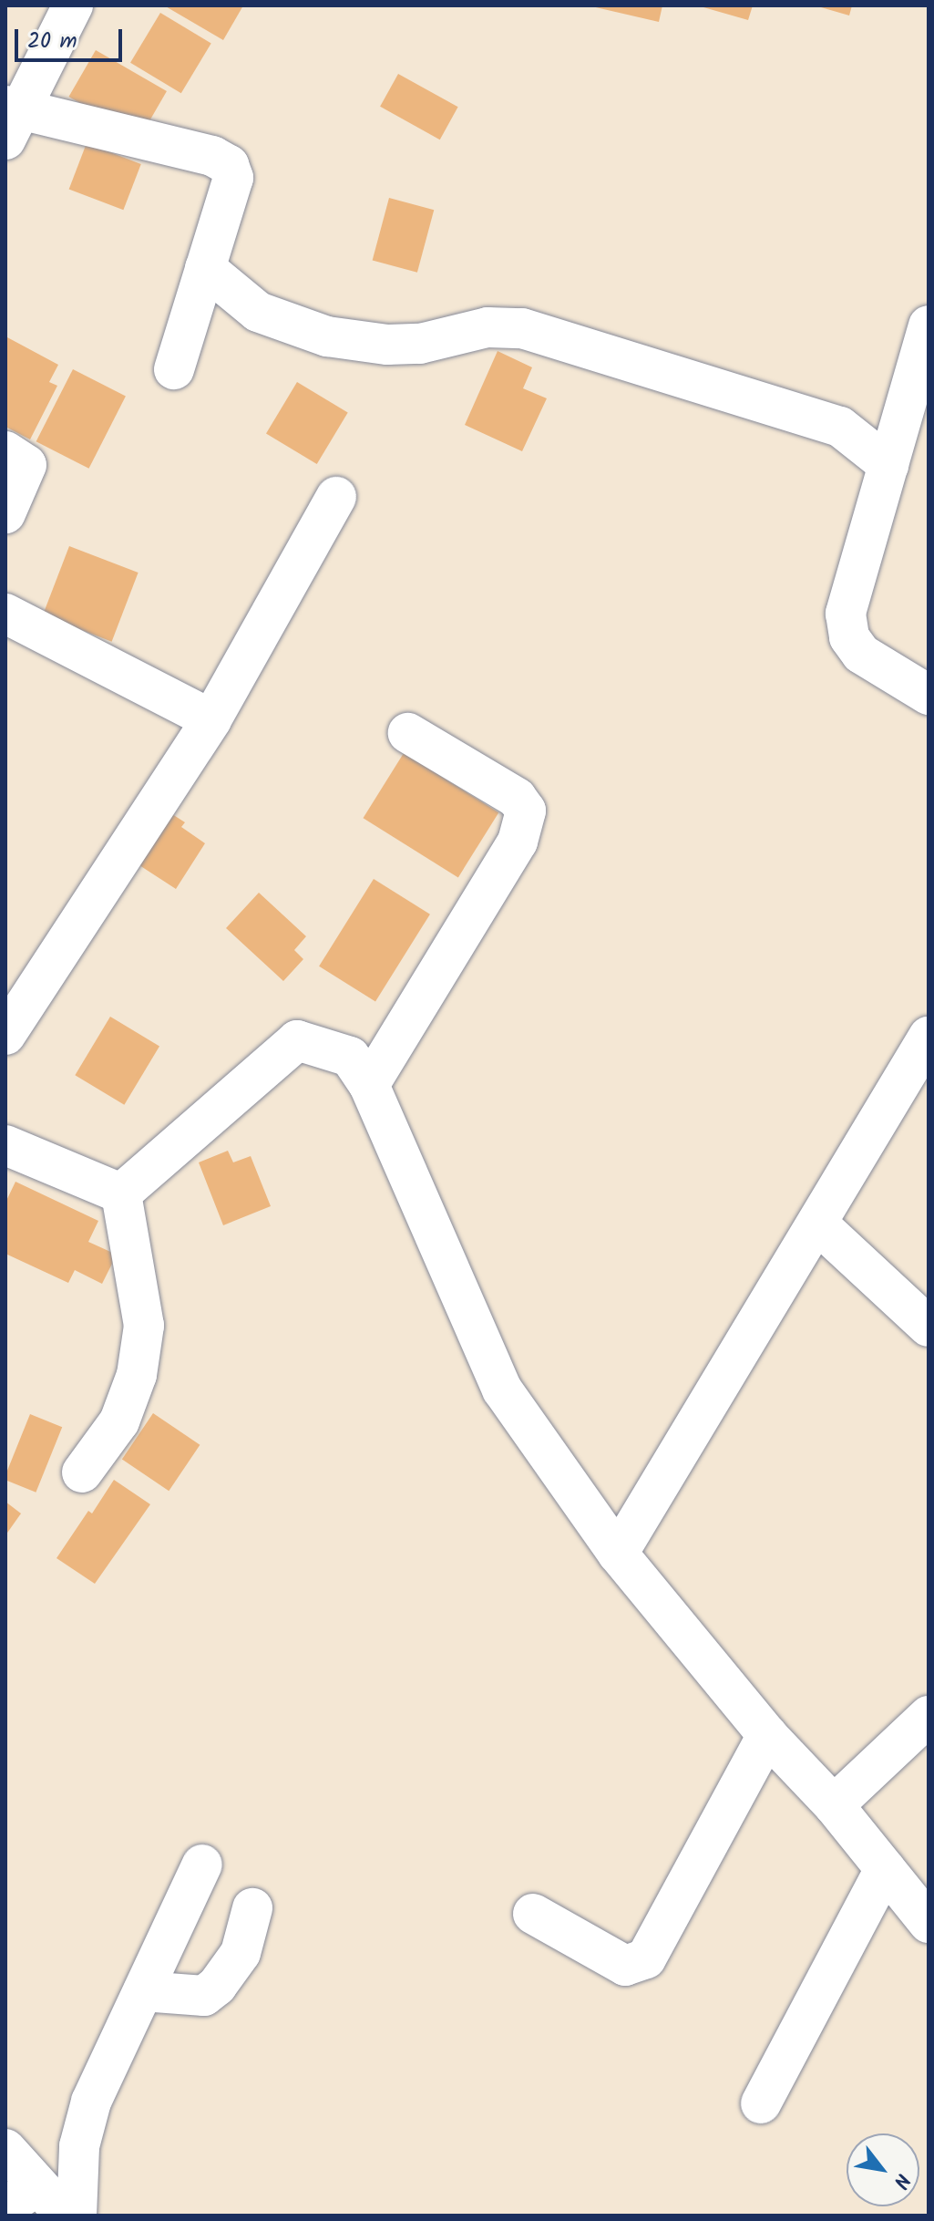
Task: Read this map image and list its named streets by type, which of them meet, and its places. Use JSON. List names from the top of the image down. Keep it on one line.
{"scale_bar":"20 m","north":"bottom right"}
